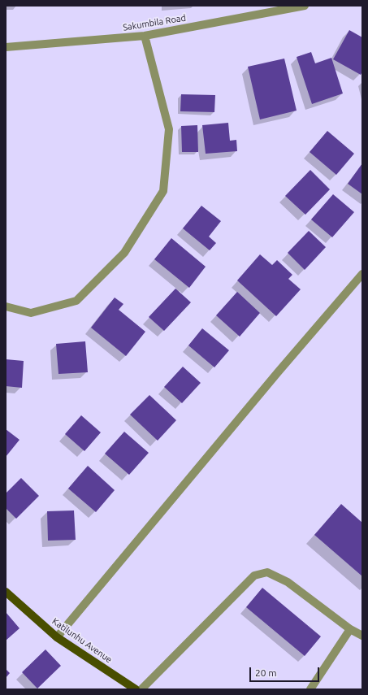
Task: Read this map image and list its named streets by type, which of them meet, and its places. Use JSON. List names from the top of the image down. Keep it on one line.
{"streets":{"main road":["Katilunhu Avenue"],"street":["Sakumbila Road"]},"scale_bar":"20 m"}
